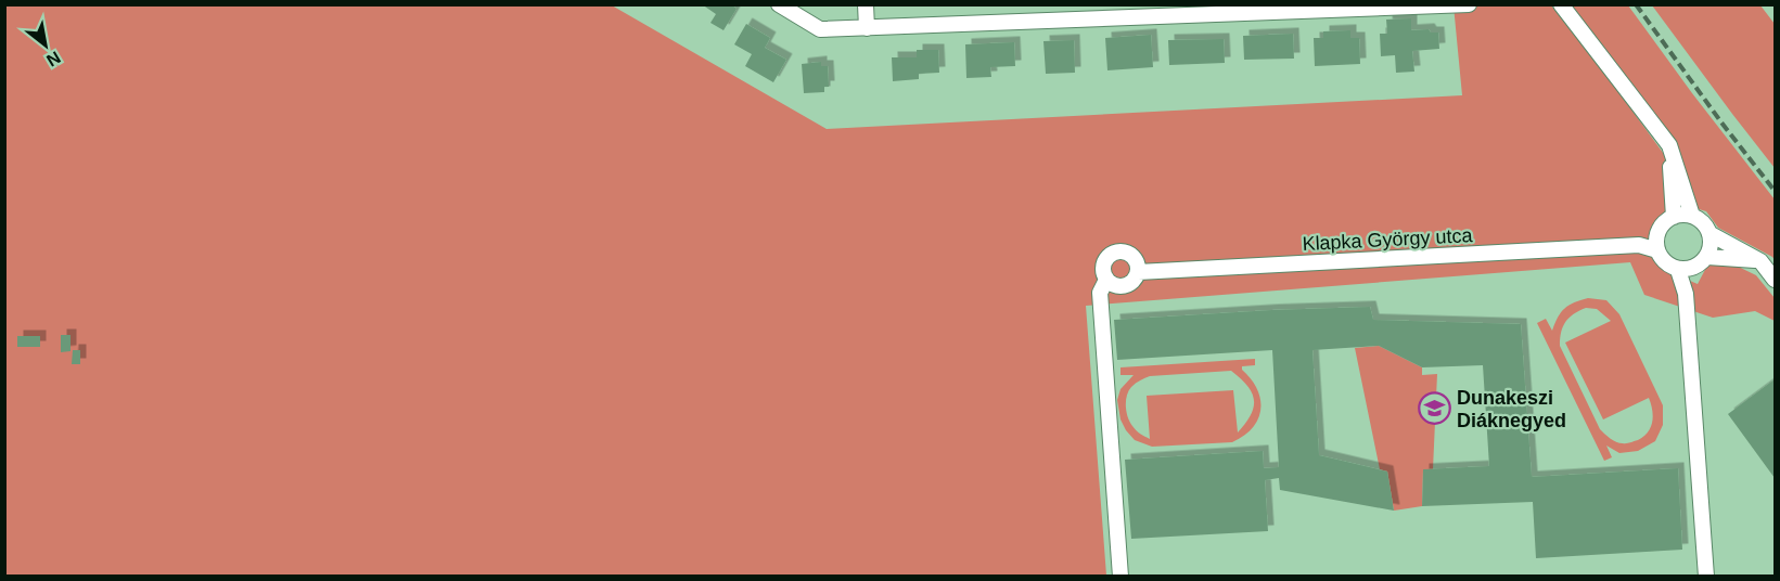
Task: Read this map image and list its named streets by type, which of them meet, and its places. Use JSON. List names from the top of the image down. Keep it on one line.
{"streets":{"street":["Klapka György utca"]},"places":{"school or university":["Dunakeszi Diáknegyed"]},"north":"bottom right"}
